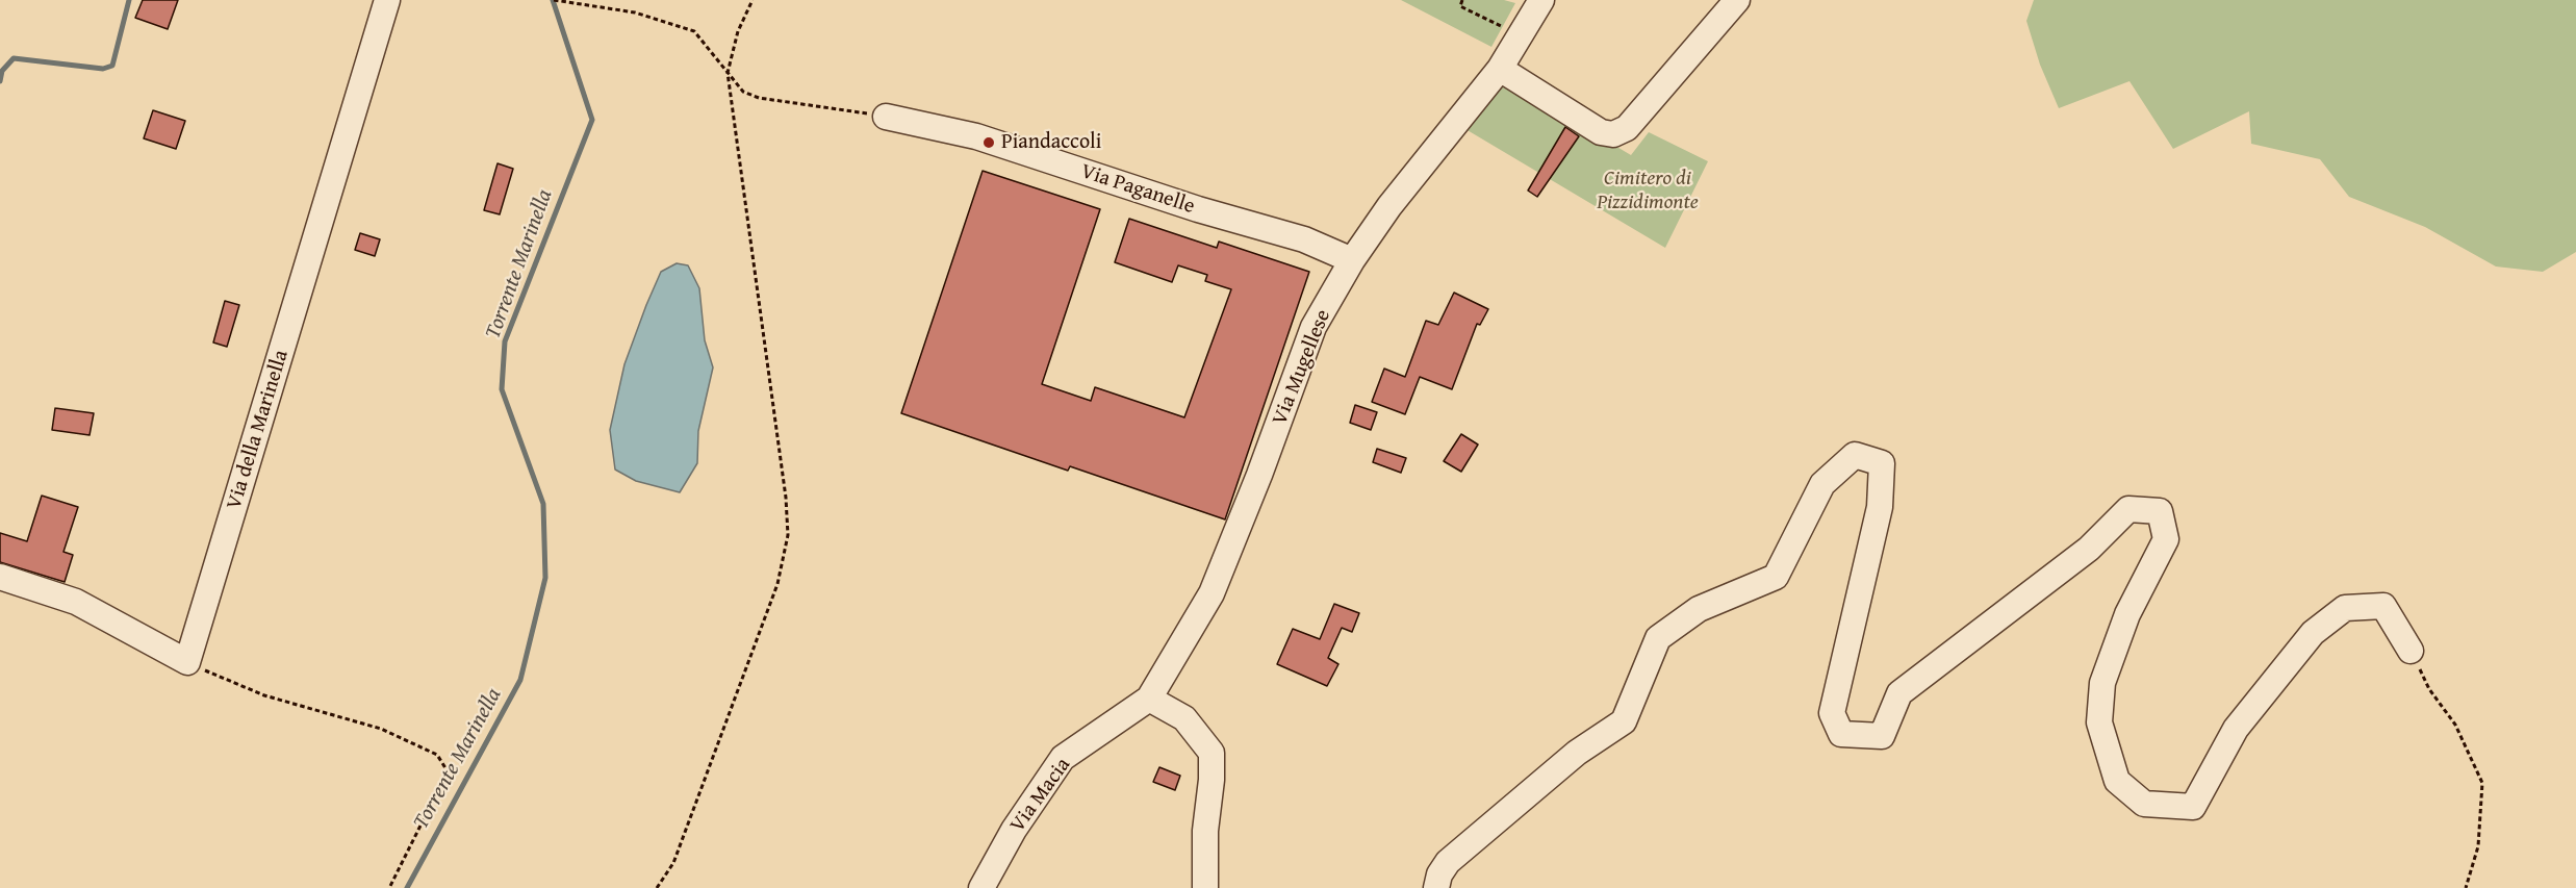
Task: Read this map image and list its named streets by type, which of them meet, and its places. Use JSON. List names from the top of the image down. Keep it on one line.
{"streets":{"street":["Via Paganelle","Via Mugellese","Via della Marinella","Via Macia"]},"crossings":[["Via Paganelle","Via Mugellese"],["Via Mugellese","Via Macia"]],"water":["Torrente Marinella"],"parks":["Cimitero di Pizzidimonte"],"places":["Piandaccoli"]}
